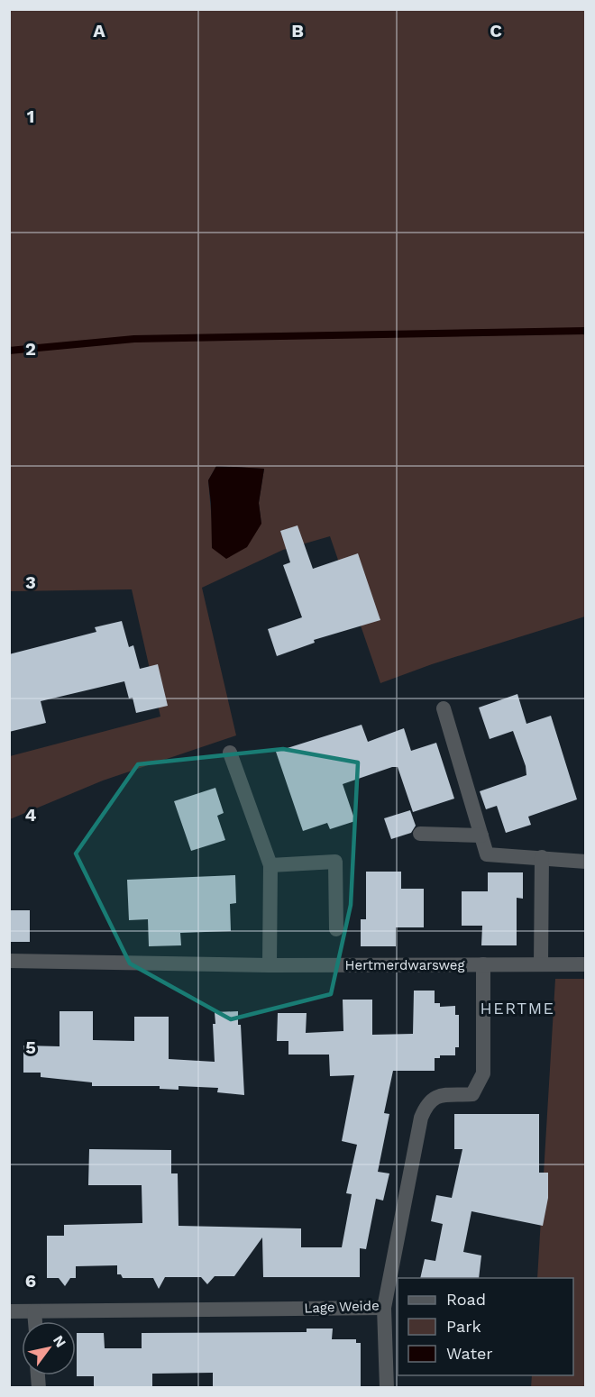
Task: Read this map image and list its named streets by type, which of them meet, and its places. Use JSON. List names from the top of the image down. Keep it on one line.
{"streets":{"street":["Hertmerdwarsweg","Lage Weide"]},"crossings":[["Hertmerdwarsweg","Lage Weide"]],"districts":["HERTME"],"legend":["Road","Park","Water"],"north":"top right","grid":{"columns":["A","B","C"],"rows":["1","2","3","4","5","6"]}}
